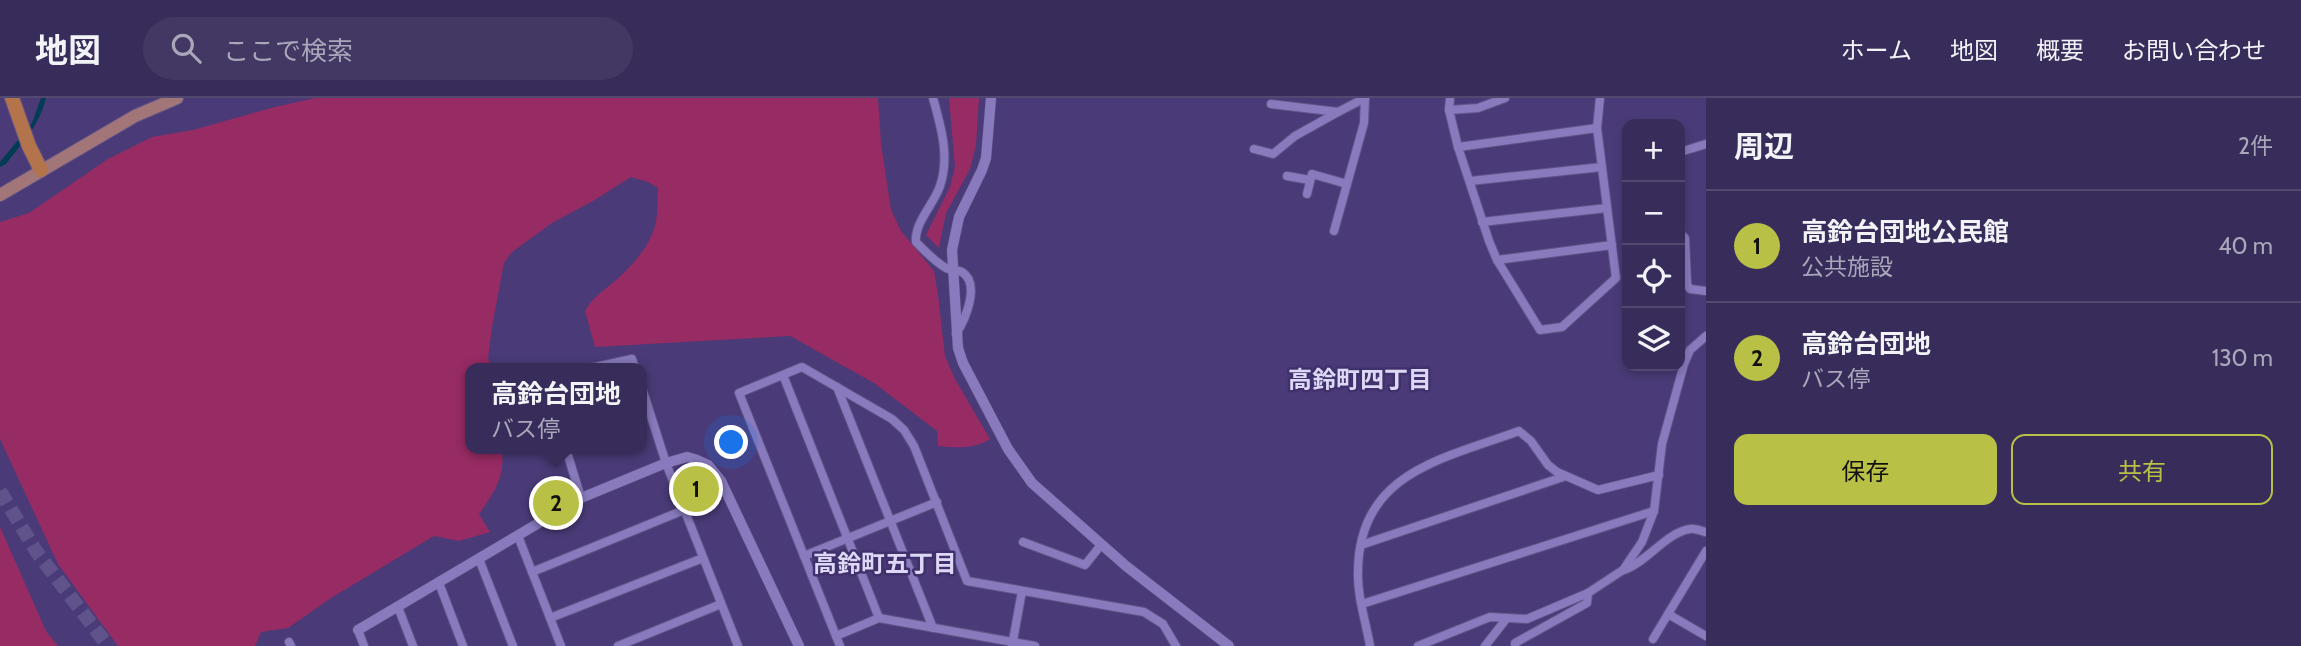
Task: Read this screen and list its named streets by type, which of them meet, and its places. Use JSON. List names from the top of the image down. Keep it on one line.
{"districts":["高鈴町四丁目","高鈴町五丁目"],"page":{"header":"地図","search":"ここで検索","nav":["ホーム","地図","概要","お問い合わせ"],"heading":["周辺","2件"],"map_buttons":["+","−"],"list":[{"mark":"1","name":"高鈴台団地公民館","note":"公共施設","value":"40 m"},{"mark":"2","name":"高鈴台団地","note":"バス停","value":"130 m"}],"popup":["高鈴台団地","バス停"],"buttons":["保存","共有"],"pins":["1","2"]}}
